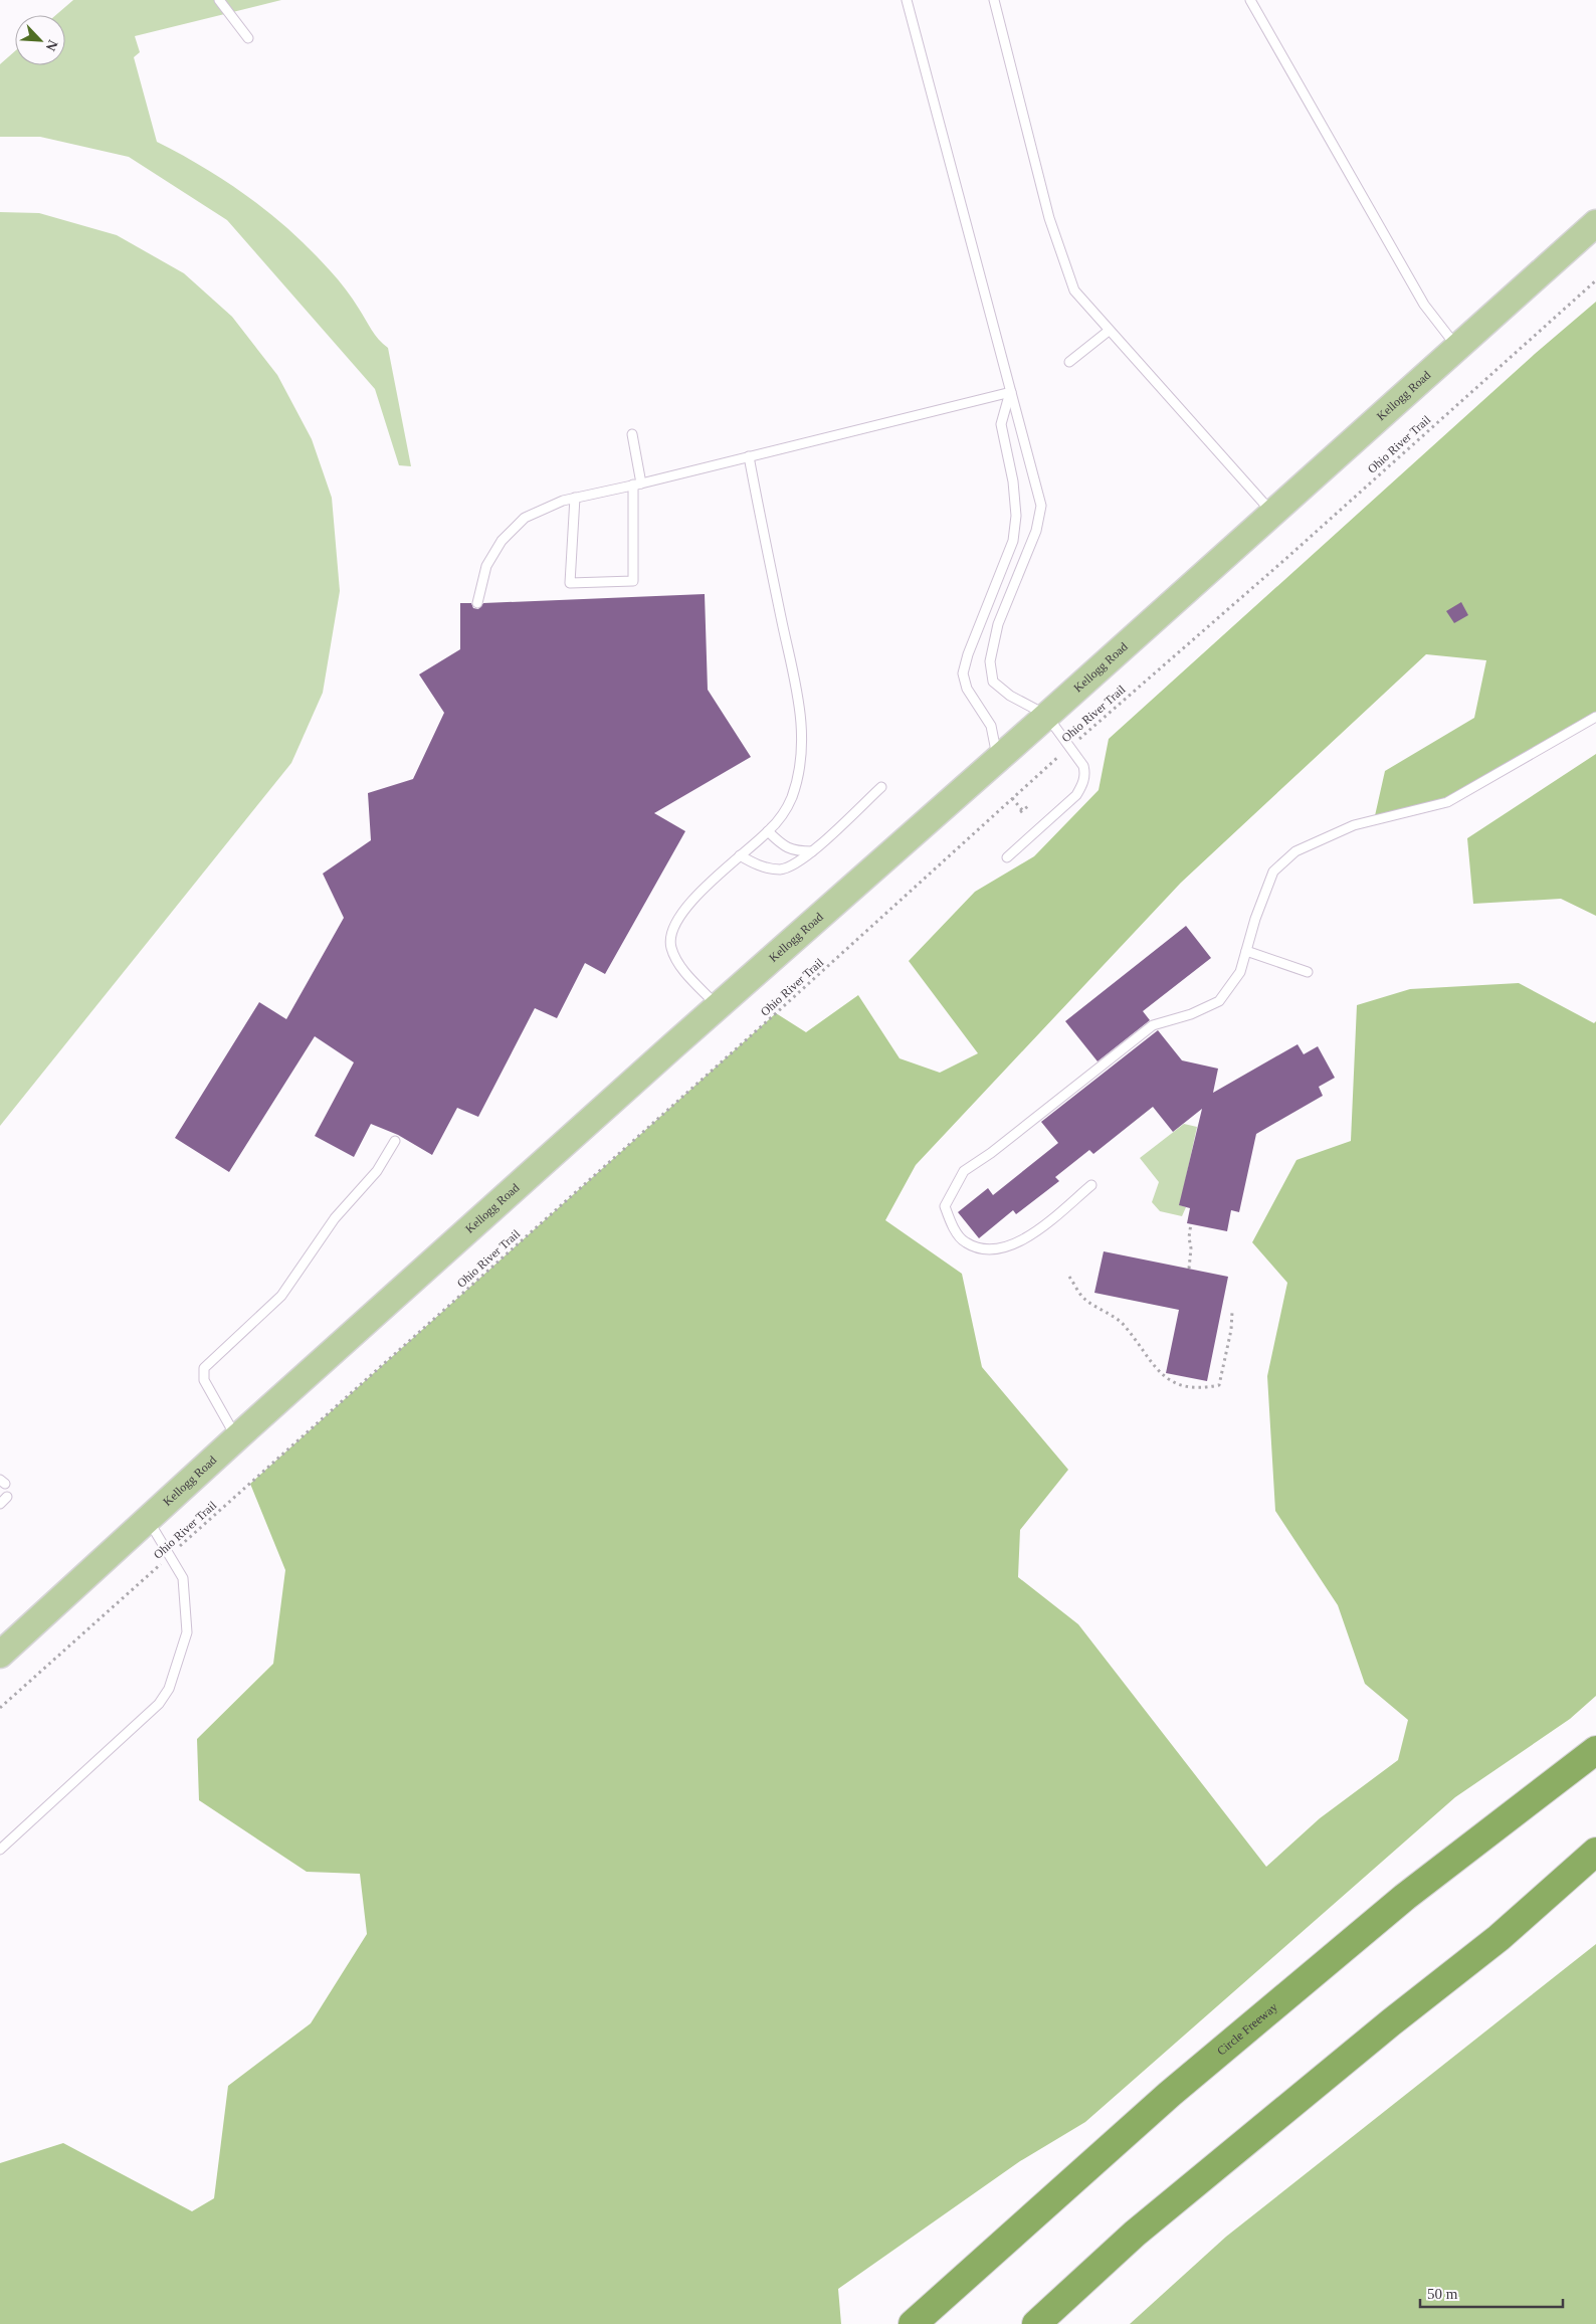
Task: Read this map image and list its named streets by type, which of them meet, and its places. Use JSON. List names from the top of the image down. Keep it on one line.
{"streets":{"highway":["Circle Freeway"],"main road":["Kellogg Road"],"path":["Ohio River Trail"]},"scale_bar":"50 m","north":"bottom right"}
